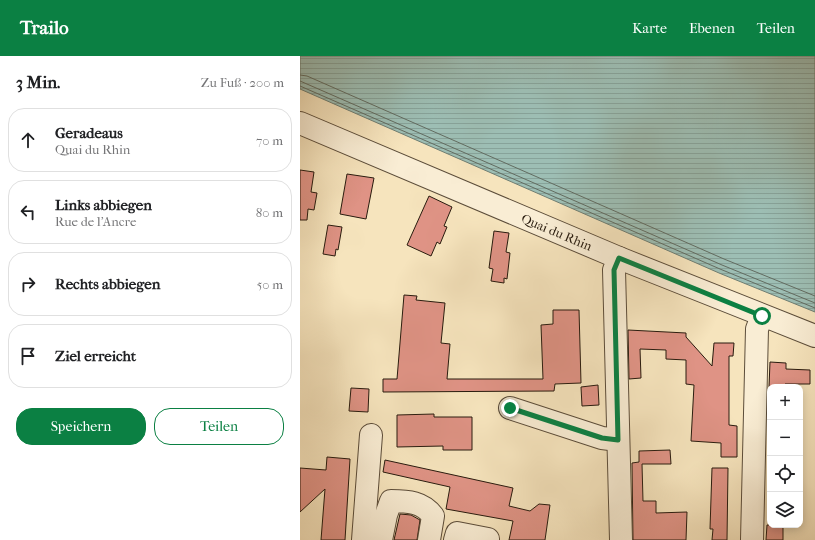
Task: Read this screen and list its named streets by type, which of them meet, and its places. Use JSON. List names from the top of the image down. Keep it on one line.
{"streets":{"street":["Quai du Rhin"]},"page":{"header":"Trailo","nav":["Karte","Ebenen","Teilen"],"heading":["3 Min.","Zu Fuß · 200 m"],"list":[["Geradeaus","Quai du Rhin","70 m"],["Links abbiegen","Rue de l'Ancre","80 m"],["Rechts abbiegen","50 m"],"Ziel erreicht"],"map_buttons":["+","−"],"buttons":["Speichern","Teilen"]}}
